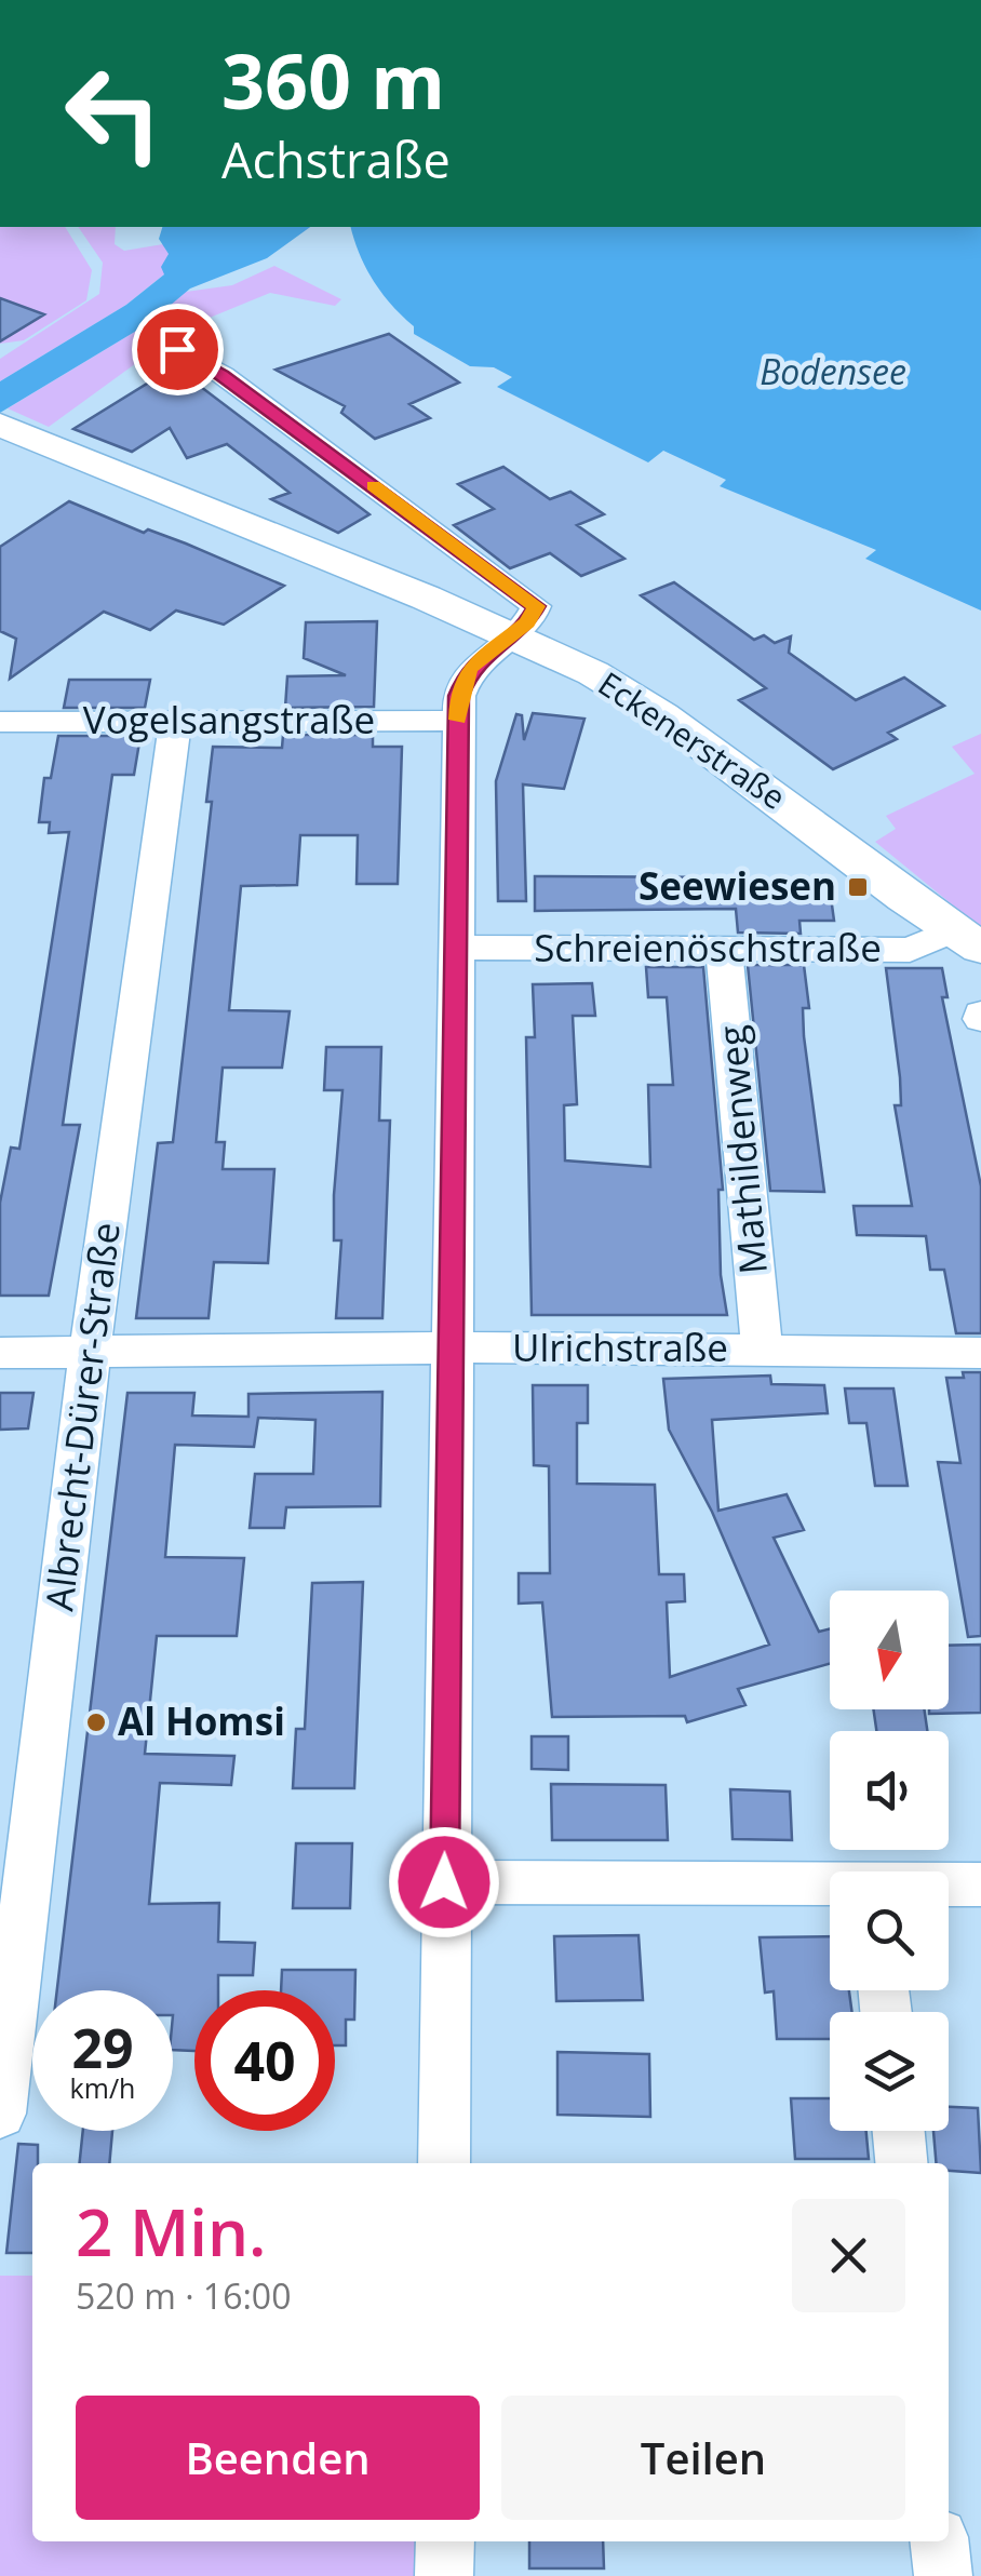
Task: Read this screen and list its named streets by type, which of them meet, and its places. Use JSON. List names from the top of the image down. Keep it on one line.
{"streets":{"main road":["Eckenerstraße"],"street":["Vogelsangstraße","Schreienöschstraße","Mathildenweg","Ulrichstraße","Albrecht-Dürer-Straße"]},"crossings":[["Vogelsangstraße","Albrecht-Dürer-Straße"],["Eckenerstraße","Schreienöschstraße"],["Schreienöschstraße","Mathildenweg"],["Mathildenweg","Ulrichstraße"],["Ulrichstraße","Albrecht-Dürer-Straße"]],"water":["Bodensee"],"places":{"transit":["Seewiesen"],"other":["Al Homsi"]},"north":"bottom","page":{"turn":["360 m","Achstraße"],"speed":"29 km/h","limit":"40","heading":["2 Min.","520 m · 16:00"],"buttons":["Beenden","Teilen"]}}
